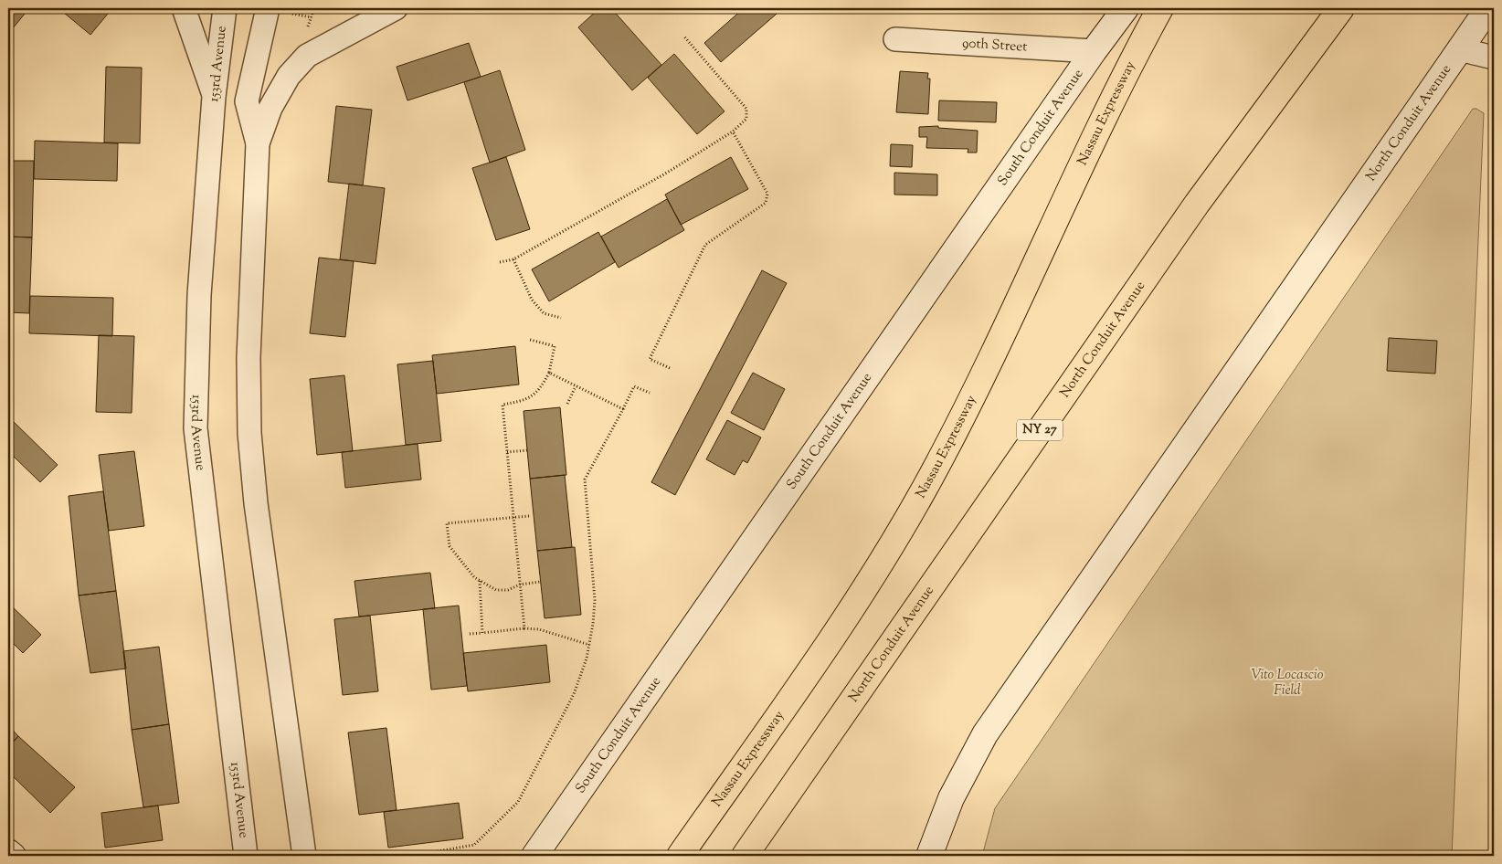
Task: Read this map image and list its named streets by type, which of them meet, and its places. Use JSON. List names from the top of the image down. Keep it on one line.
{"streets":{"highway":["Nassau Expressway","North Conduit Avenue","NY 27"],"street":["90th Street","153rd Avenue","South Conduit Avenue"]},"crossings":[["90th Street","South Conduit Avenue"]],"parks":["Vito Locascio Field"]}
